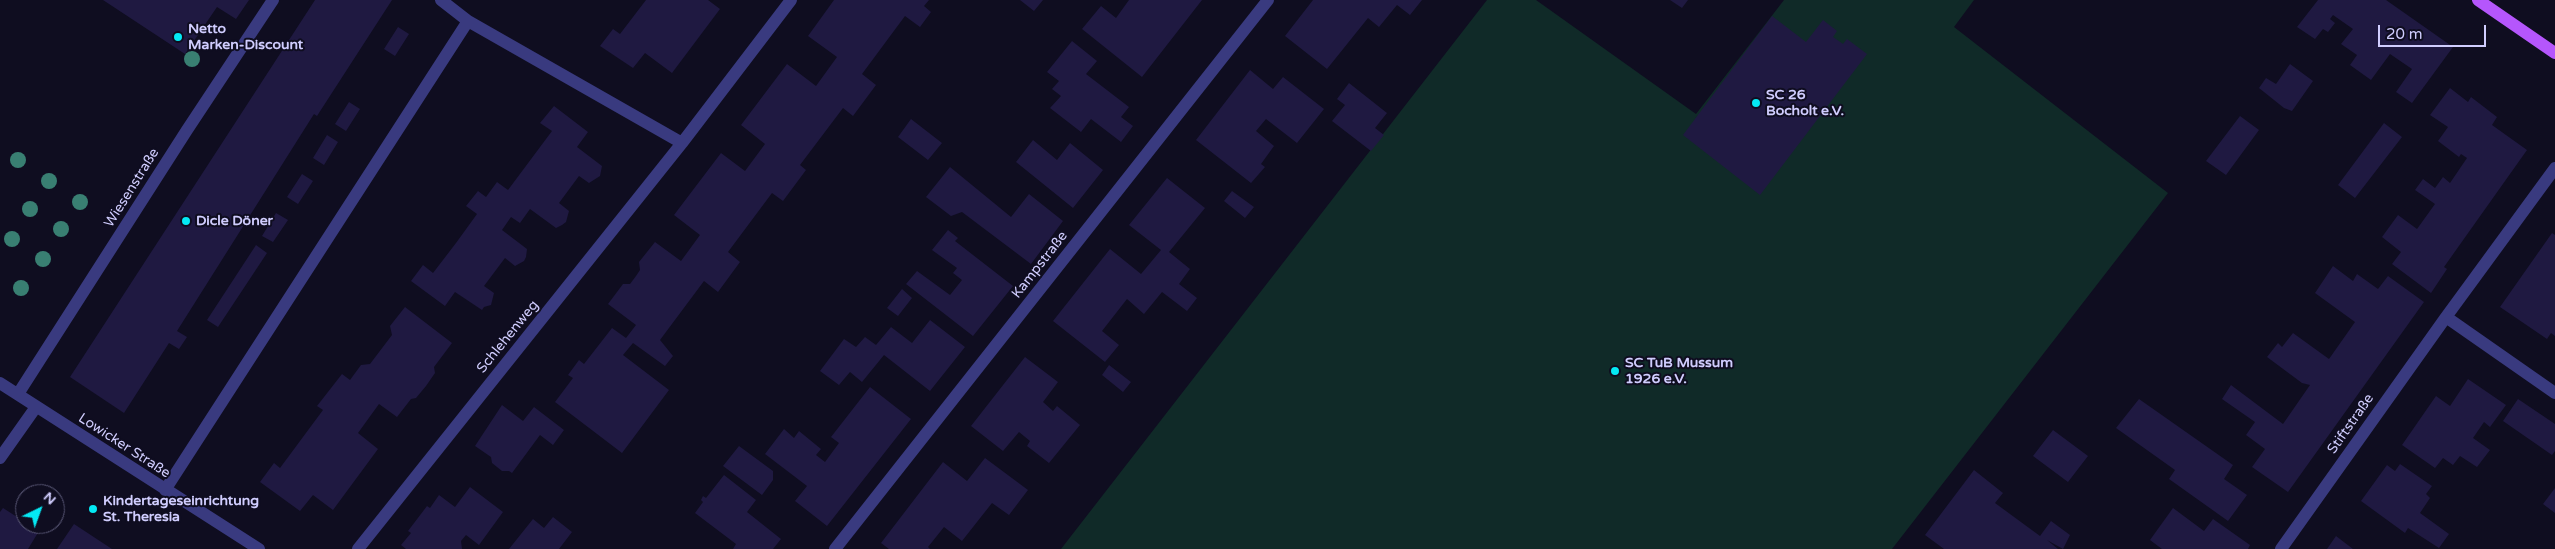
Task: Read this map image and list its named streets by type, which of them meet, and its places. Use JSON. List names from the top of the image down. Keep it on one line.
{"streets":{"street":["Wiesenstraße","Kampstraße","Schlehenweg","Stiftstraße","Lowicker Straße"]},"crossings":[["Wiesenstraße","Lowicker Straße"]],"places":["Netto Marken-Discount","SC 26 Bocholt e.V.","Dicle Döner","SC TuB Mussum 1926 e.V.","Kindertageseinrichtung St. Theresia"],"scale_bar":"20 m","north":"top right"}
